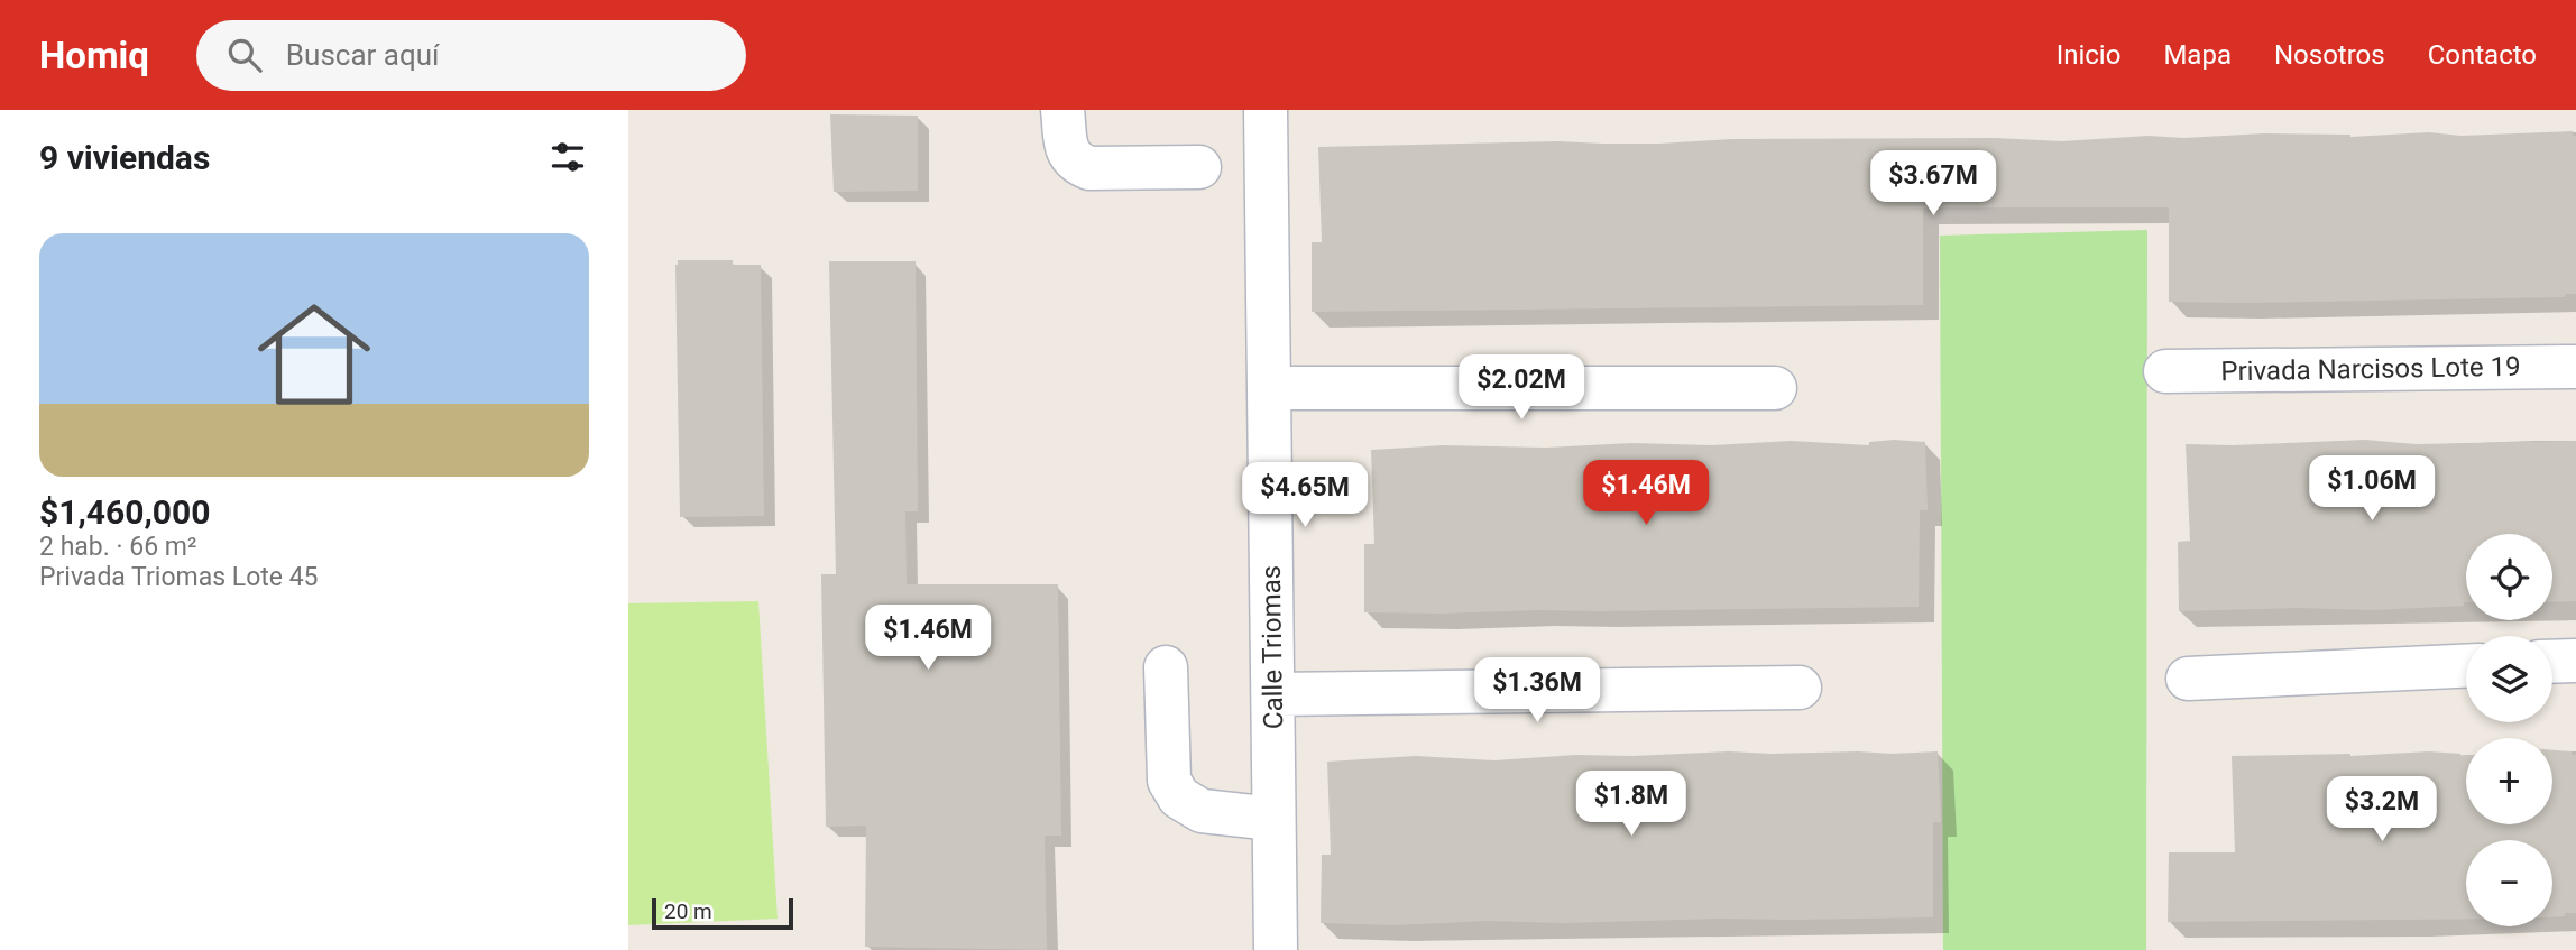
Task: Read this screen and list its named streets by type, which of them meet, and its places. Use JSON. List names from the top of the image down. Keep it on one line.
{"streets":{"street":["Privada Narcisos Lote 19","Calle Triomas"]},"scale_bar":"20 m","page":{"header":"Homiq","search":"Buscar aquí","nav":["Inicio","Mapa","Nosotros","Contacto"],"heading":"9 viviendas","price":["$3.67M","$2.02M","$1.06M","$1.46M","$4.65M","$1.46M","$1.36M","$1.8M","$3.2M"],"list":[{"name":"$1,460,000","note":"2 hab. · 66 m² · Privada Triomas Lote 45"}],"map_buttons":["+","−"],"scale":"20 m"}}
